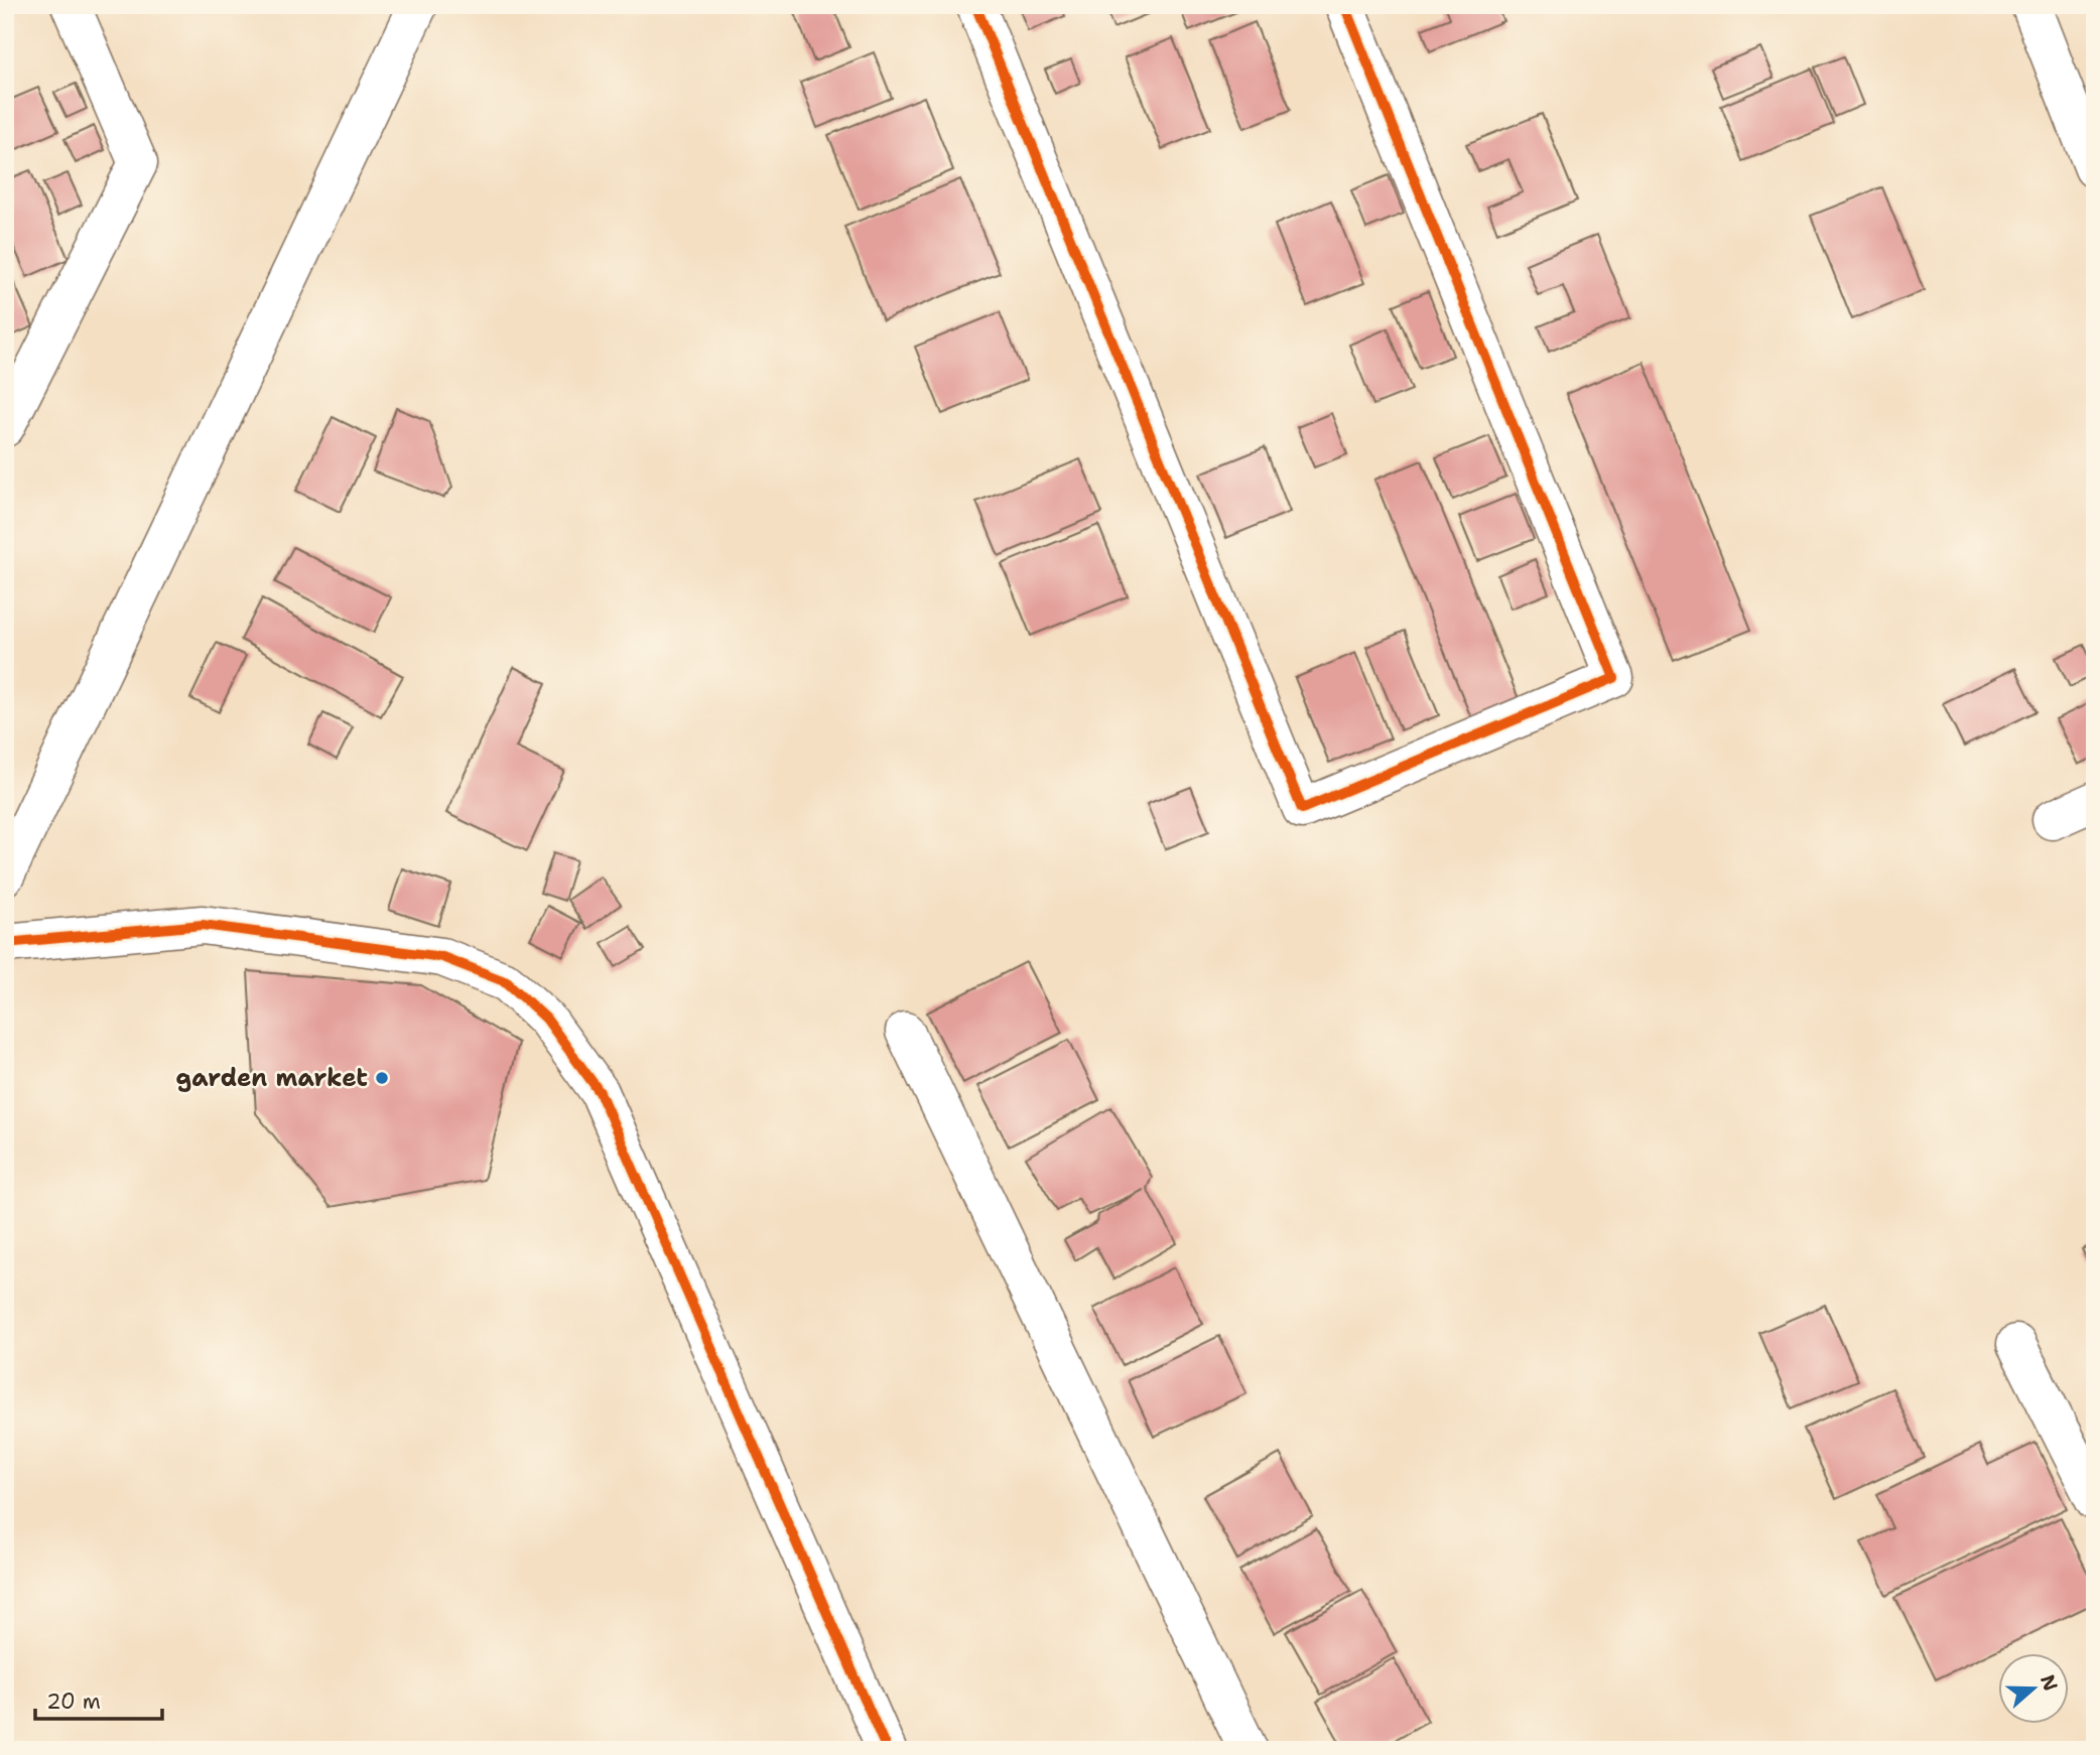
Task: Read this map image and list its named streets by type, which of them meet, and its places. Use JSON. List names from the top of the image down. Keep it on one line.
{"places":["garden market"],"scale_bar":"20 m","north":"right"}
